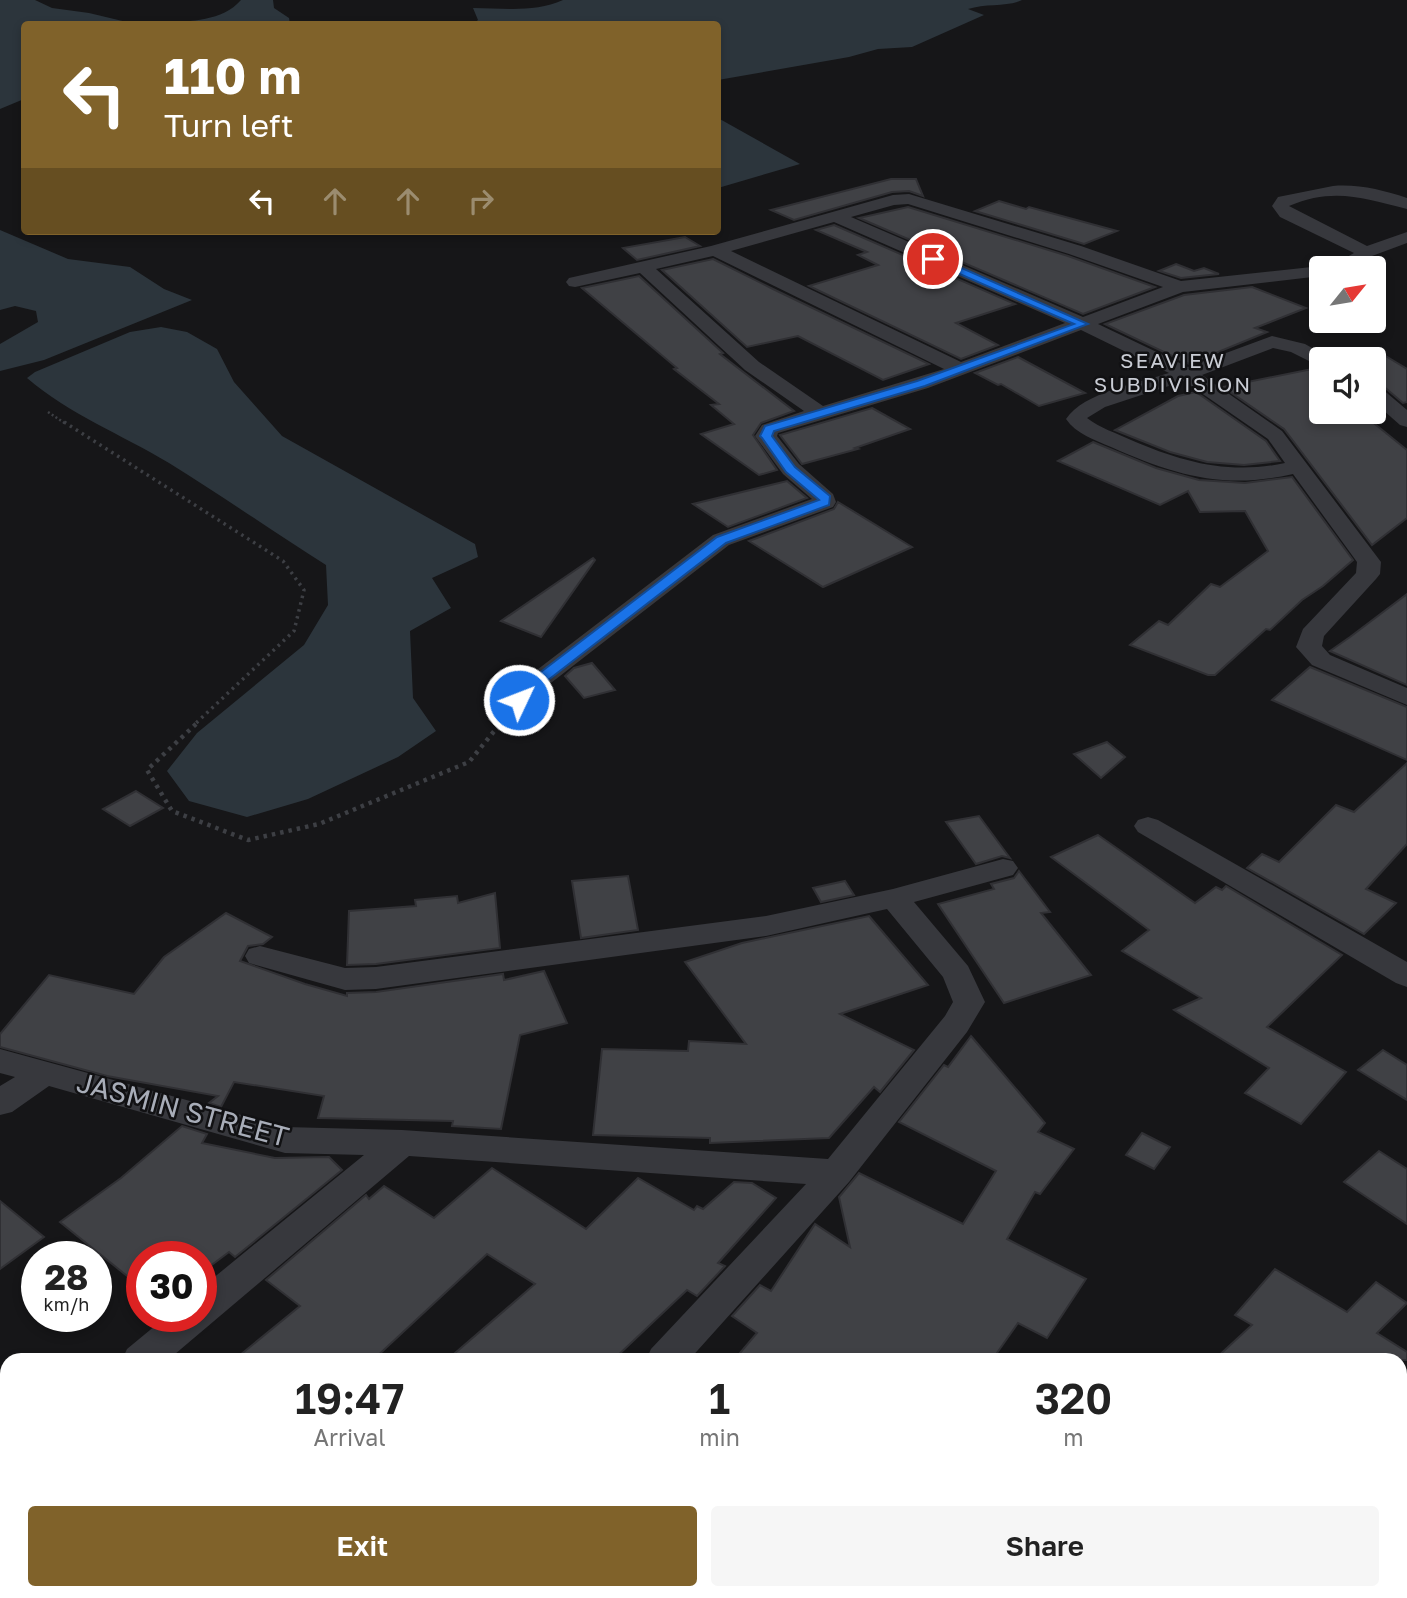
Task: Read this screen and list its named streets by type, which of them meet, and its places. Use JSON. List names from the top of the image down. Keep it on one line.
{"streets":{"street":["JASMIN STREET"]},"districts":["SEAVIEW SUBDIVISION"],"north":"top right","page":{"turn":["110 m","Turn left"],"speed":"28 km/h","limit":"30","eta":["19:47","Arrival","1","min","320","m"],"buttons":["Exit","Share"]}}
